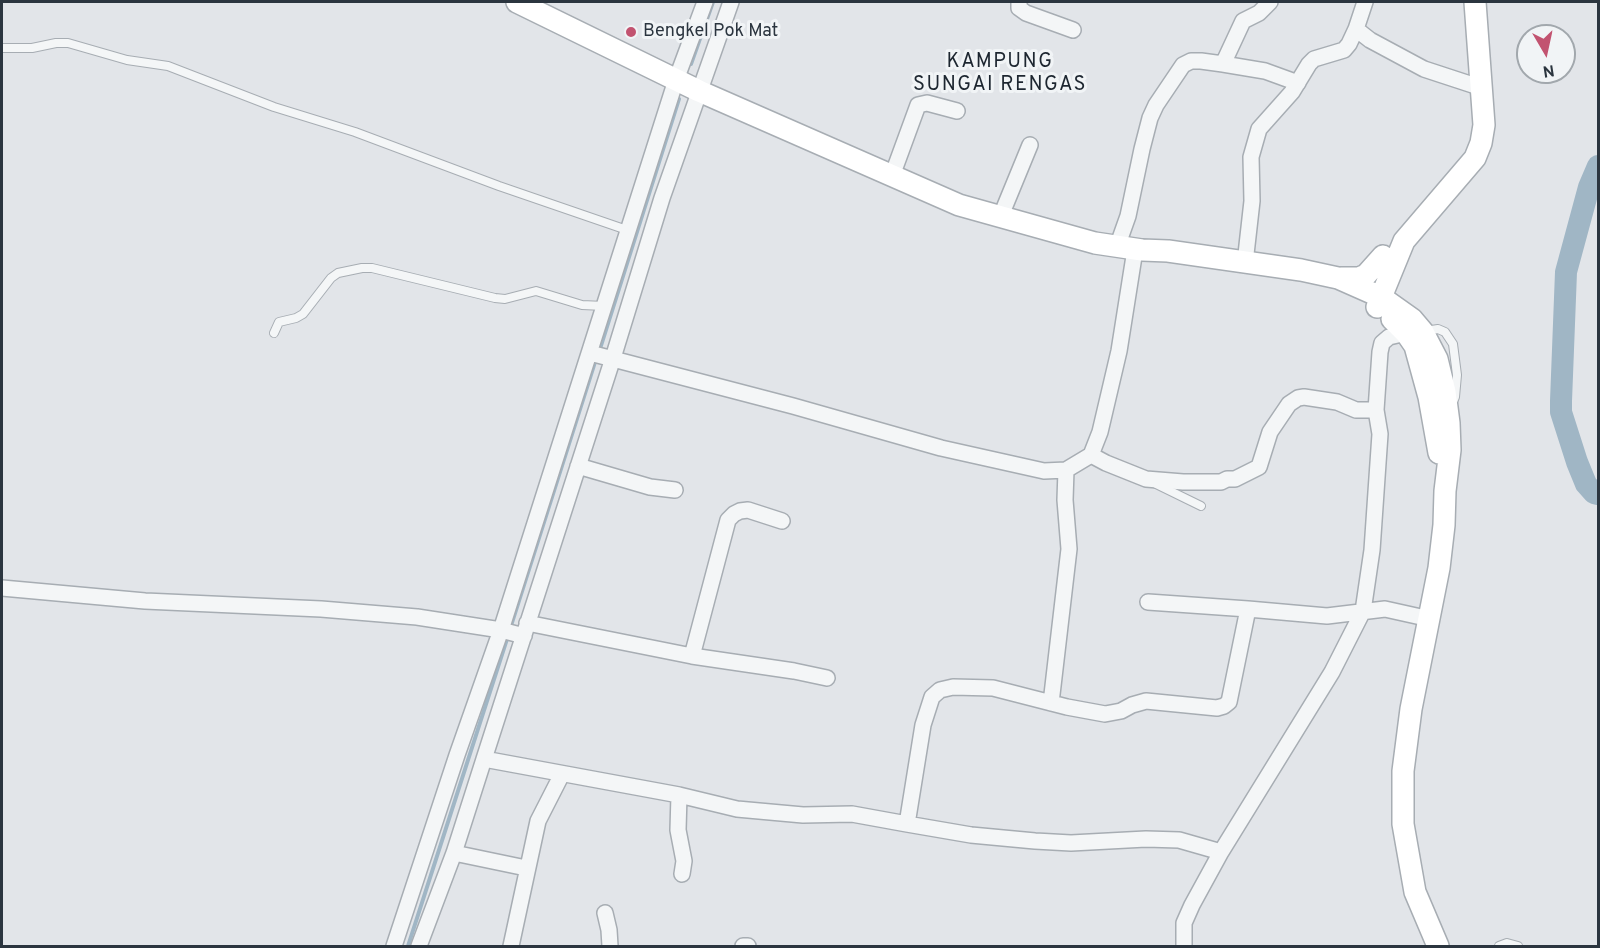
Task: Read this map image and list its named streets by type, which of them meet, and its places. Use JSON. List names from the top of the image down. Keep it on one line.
{"districts":["KAMPUNG SUNGAI RENGAS"],"places":["Bengkel Pok Mat"],"north":"bottom"}
